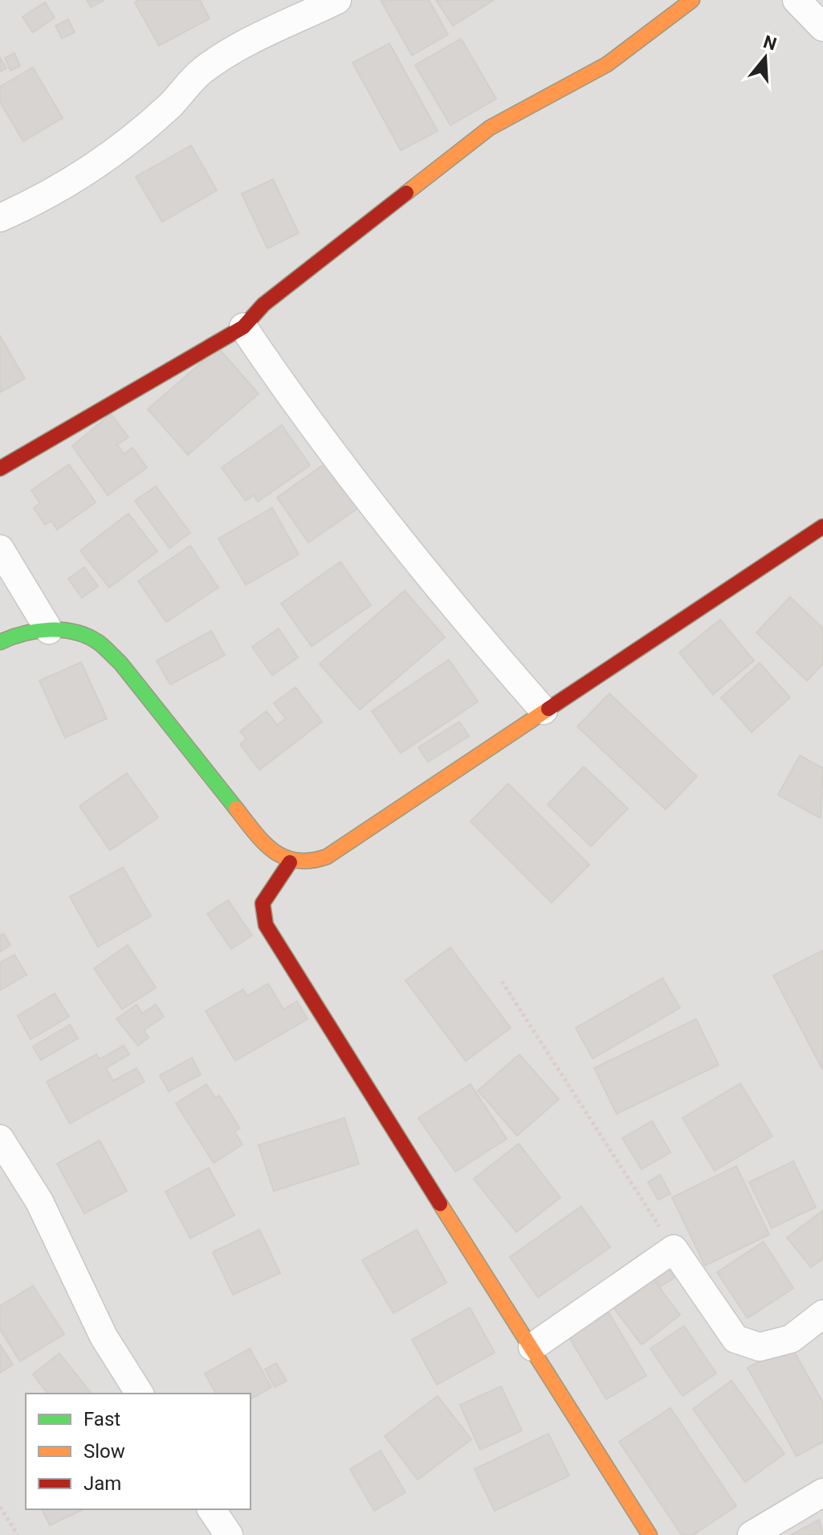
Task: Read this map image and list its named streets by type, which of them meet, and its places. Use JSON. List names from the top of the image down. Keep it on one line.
{"legend":["Fast","Slow","Jam"],"north":"top"}
